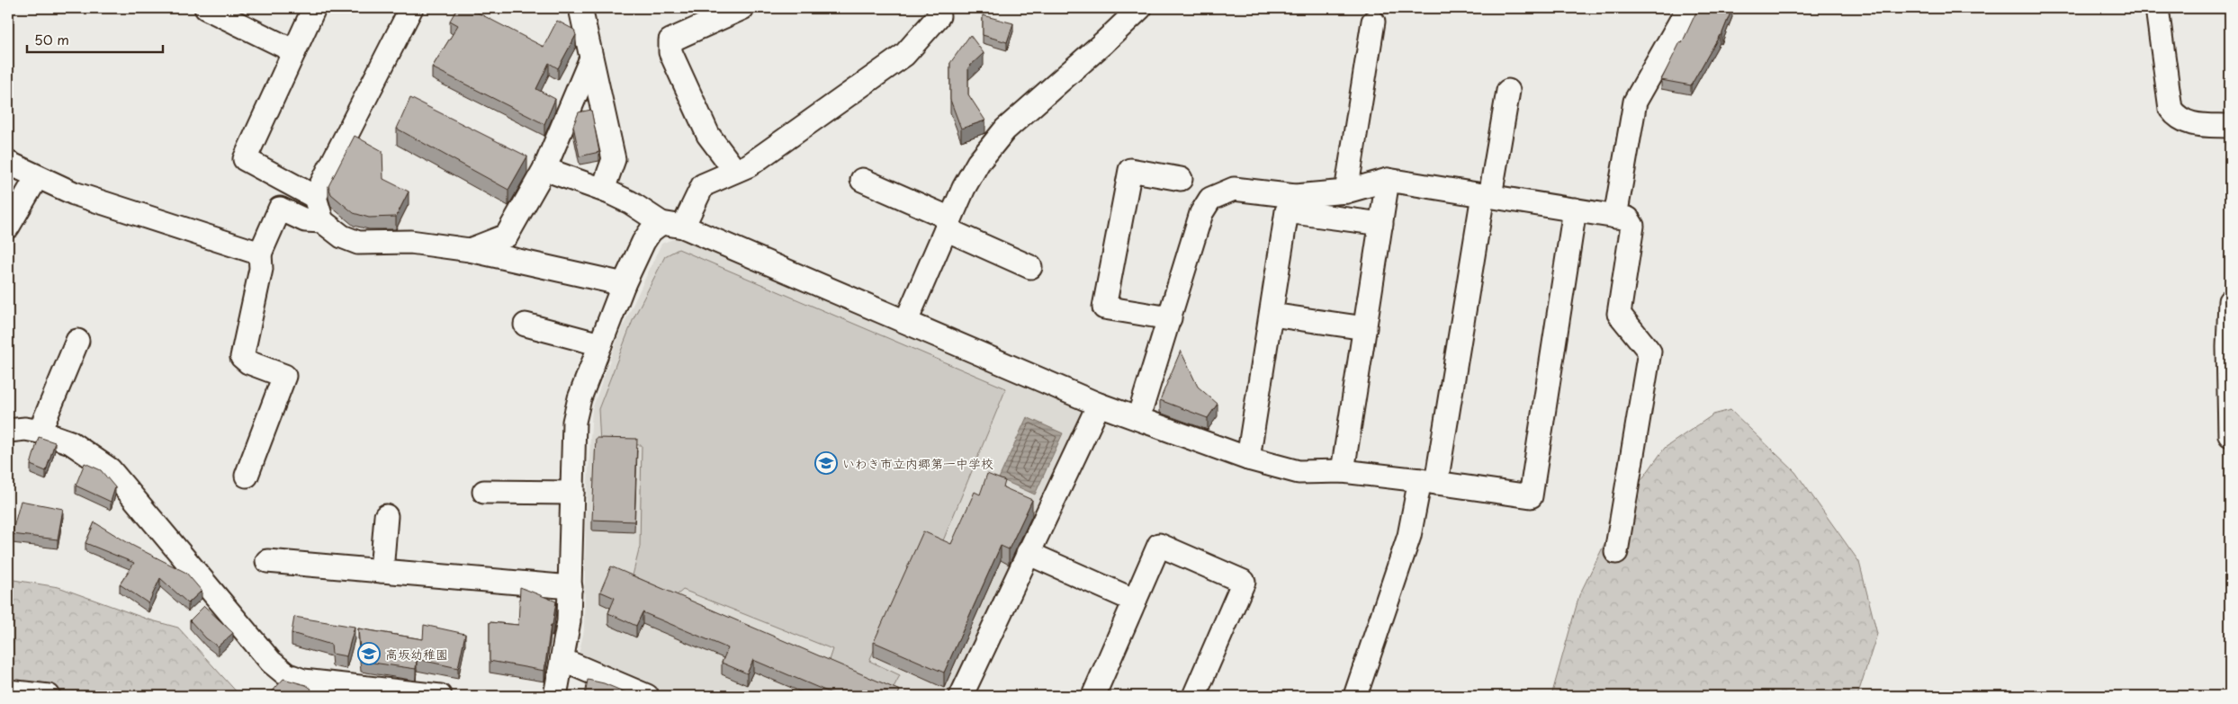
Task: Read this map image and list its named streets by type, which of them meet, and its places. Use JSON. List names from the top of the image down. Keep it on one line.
{"places":{"school or university":["いわき市立内郷第一中学校","高坂幼稚園"]},"scale_bar":"50 m"}
